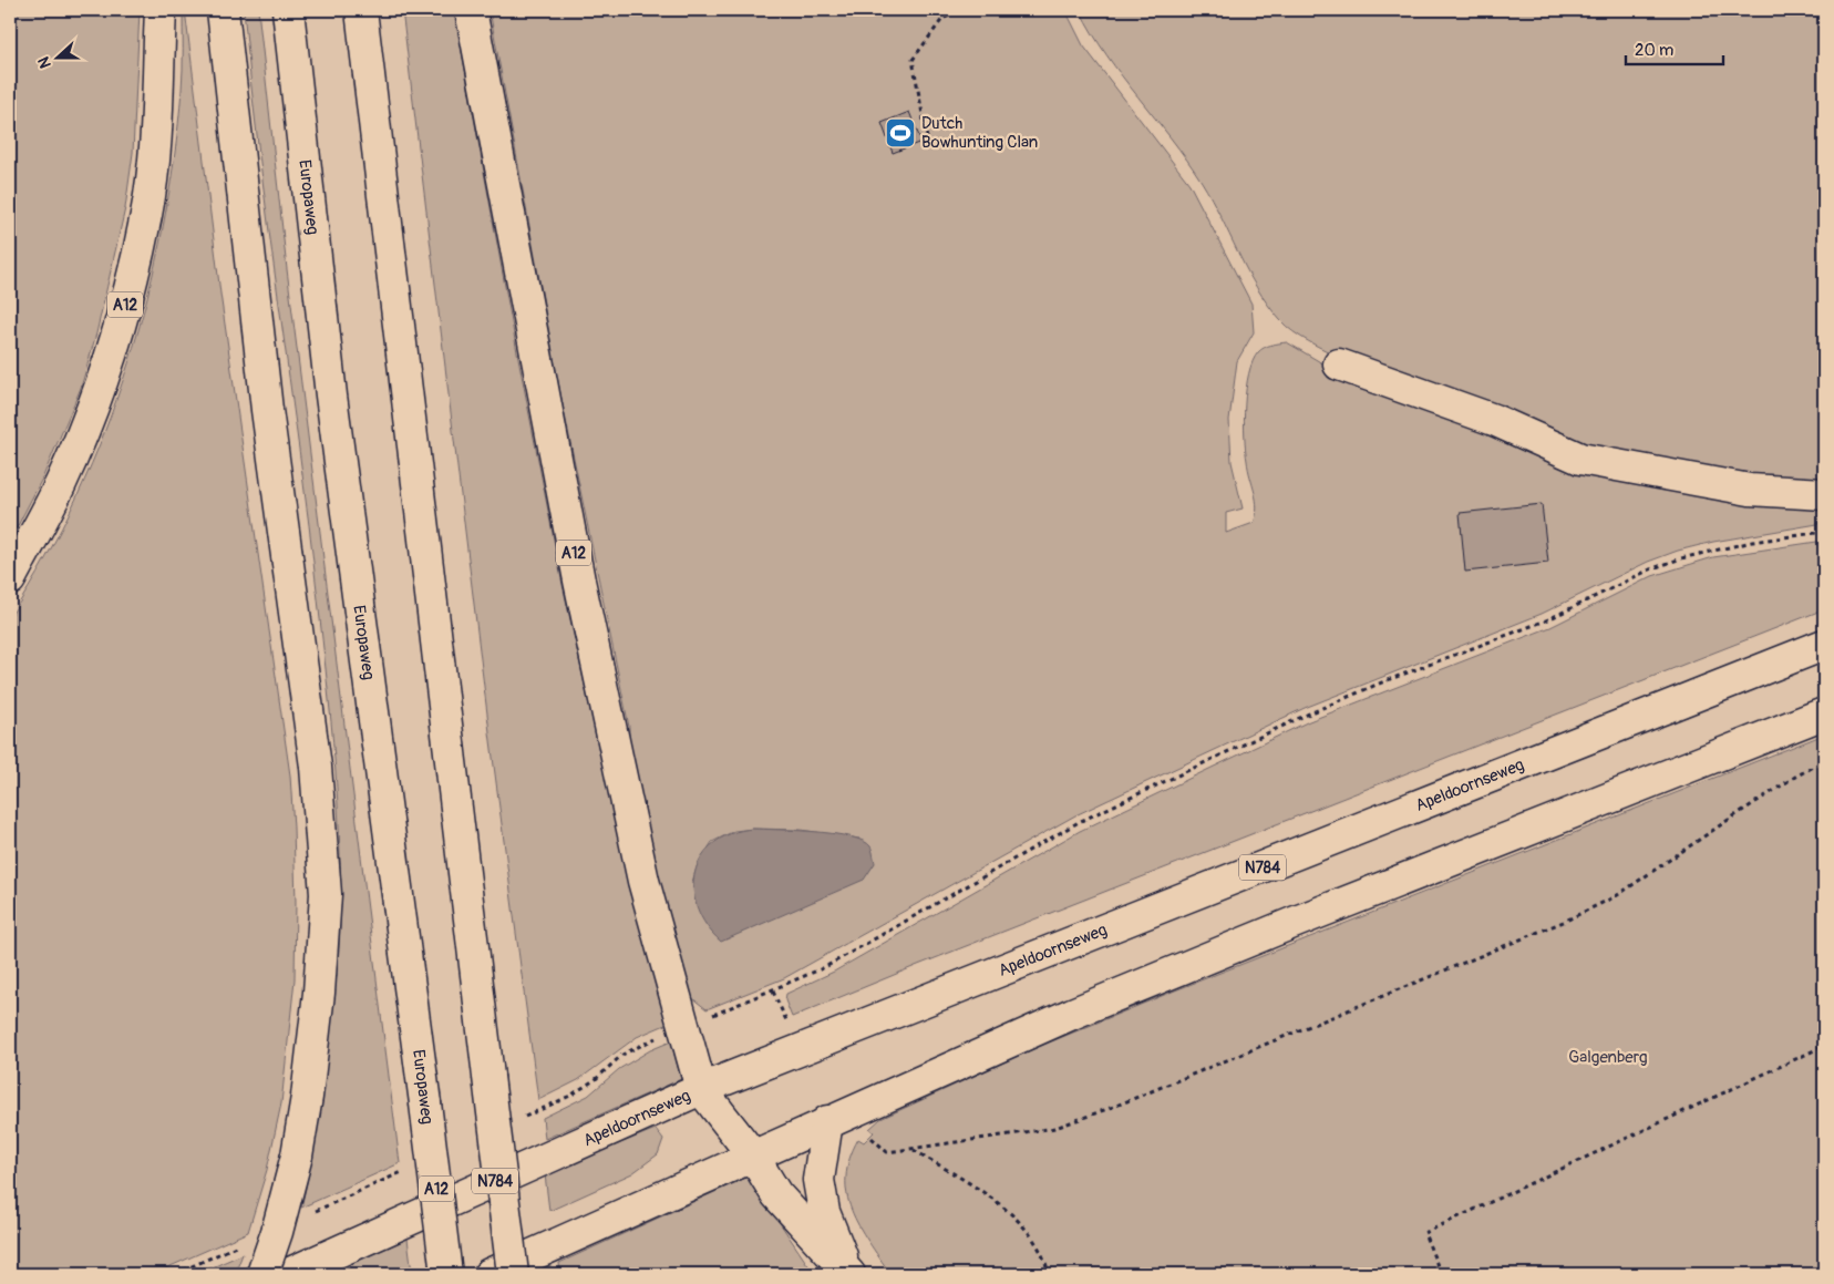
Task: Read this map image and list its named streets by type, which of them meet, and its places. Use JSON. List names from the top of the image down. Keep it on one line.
{"streets":{"main road":["Europaweg","A12","Apeldoornseweg","N784"]},"crossings":[["A12","Apeldoornseweg"]],"parks":["Galgenberg"],"places":{"sports":["Dutch Bowhunting Clan"]},"scale_bar":"20 m","north":"left"}
